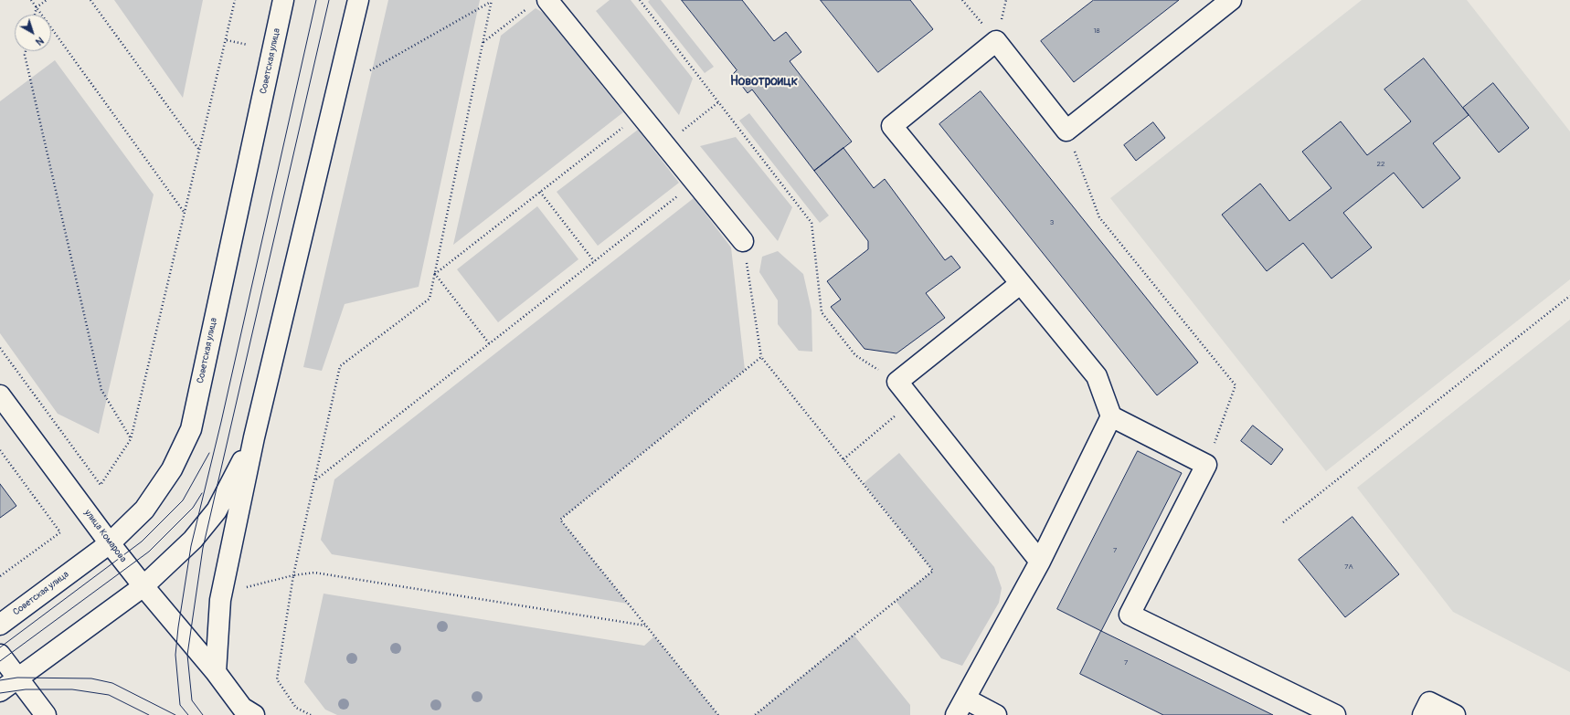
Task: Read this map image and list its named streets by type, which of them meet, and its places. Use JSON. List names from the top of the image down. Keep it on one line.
{"streets":{"main road":["Советская улица","улица Комарова"]},"crossings":[["Советская улица","улица Комарова"]],"districts":["Новотроицк"],"house_numbers":["18","22","3","7","7А","7"],"north":"bottom right"}
